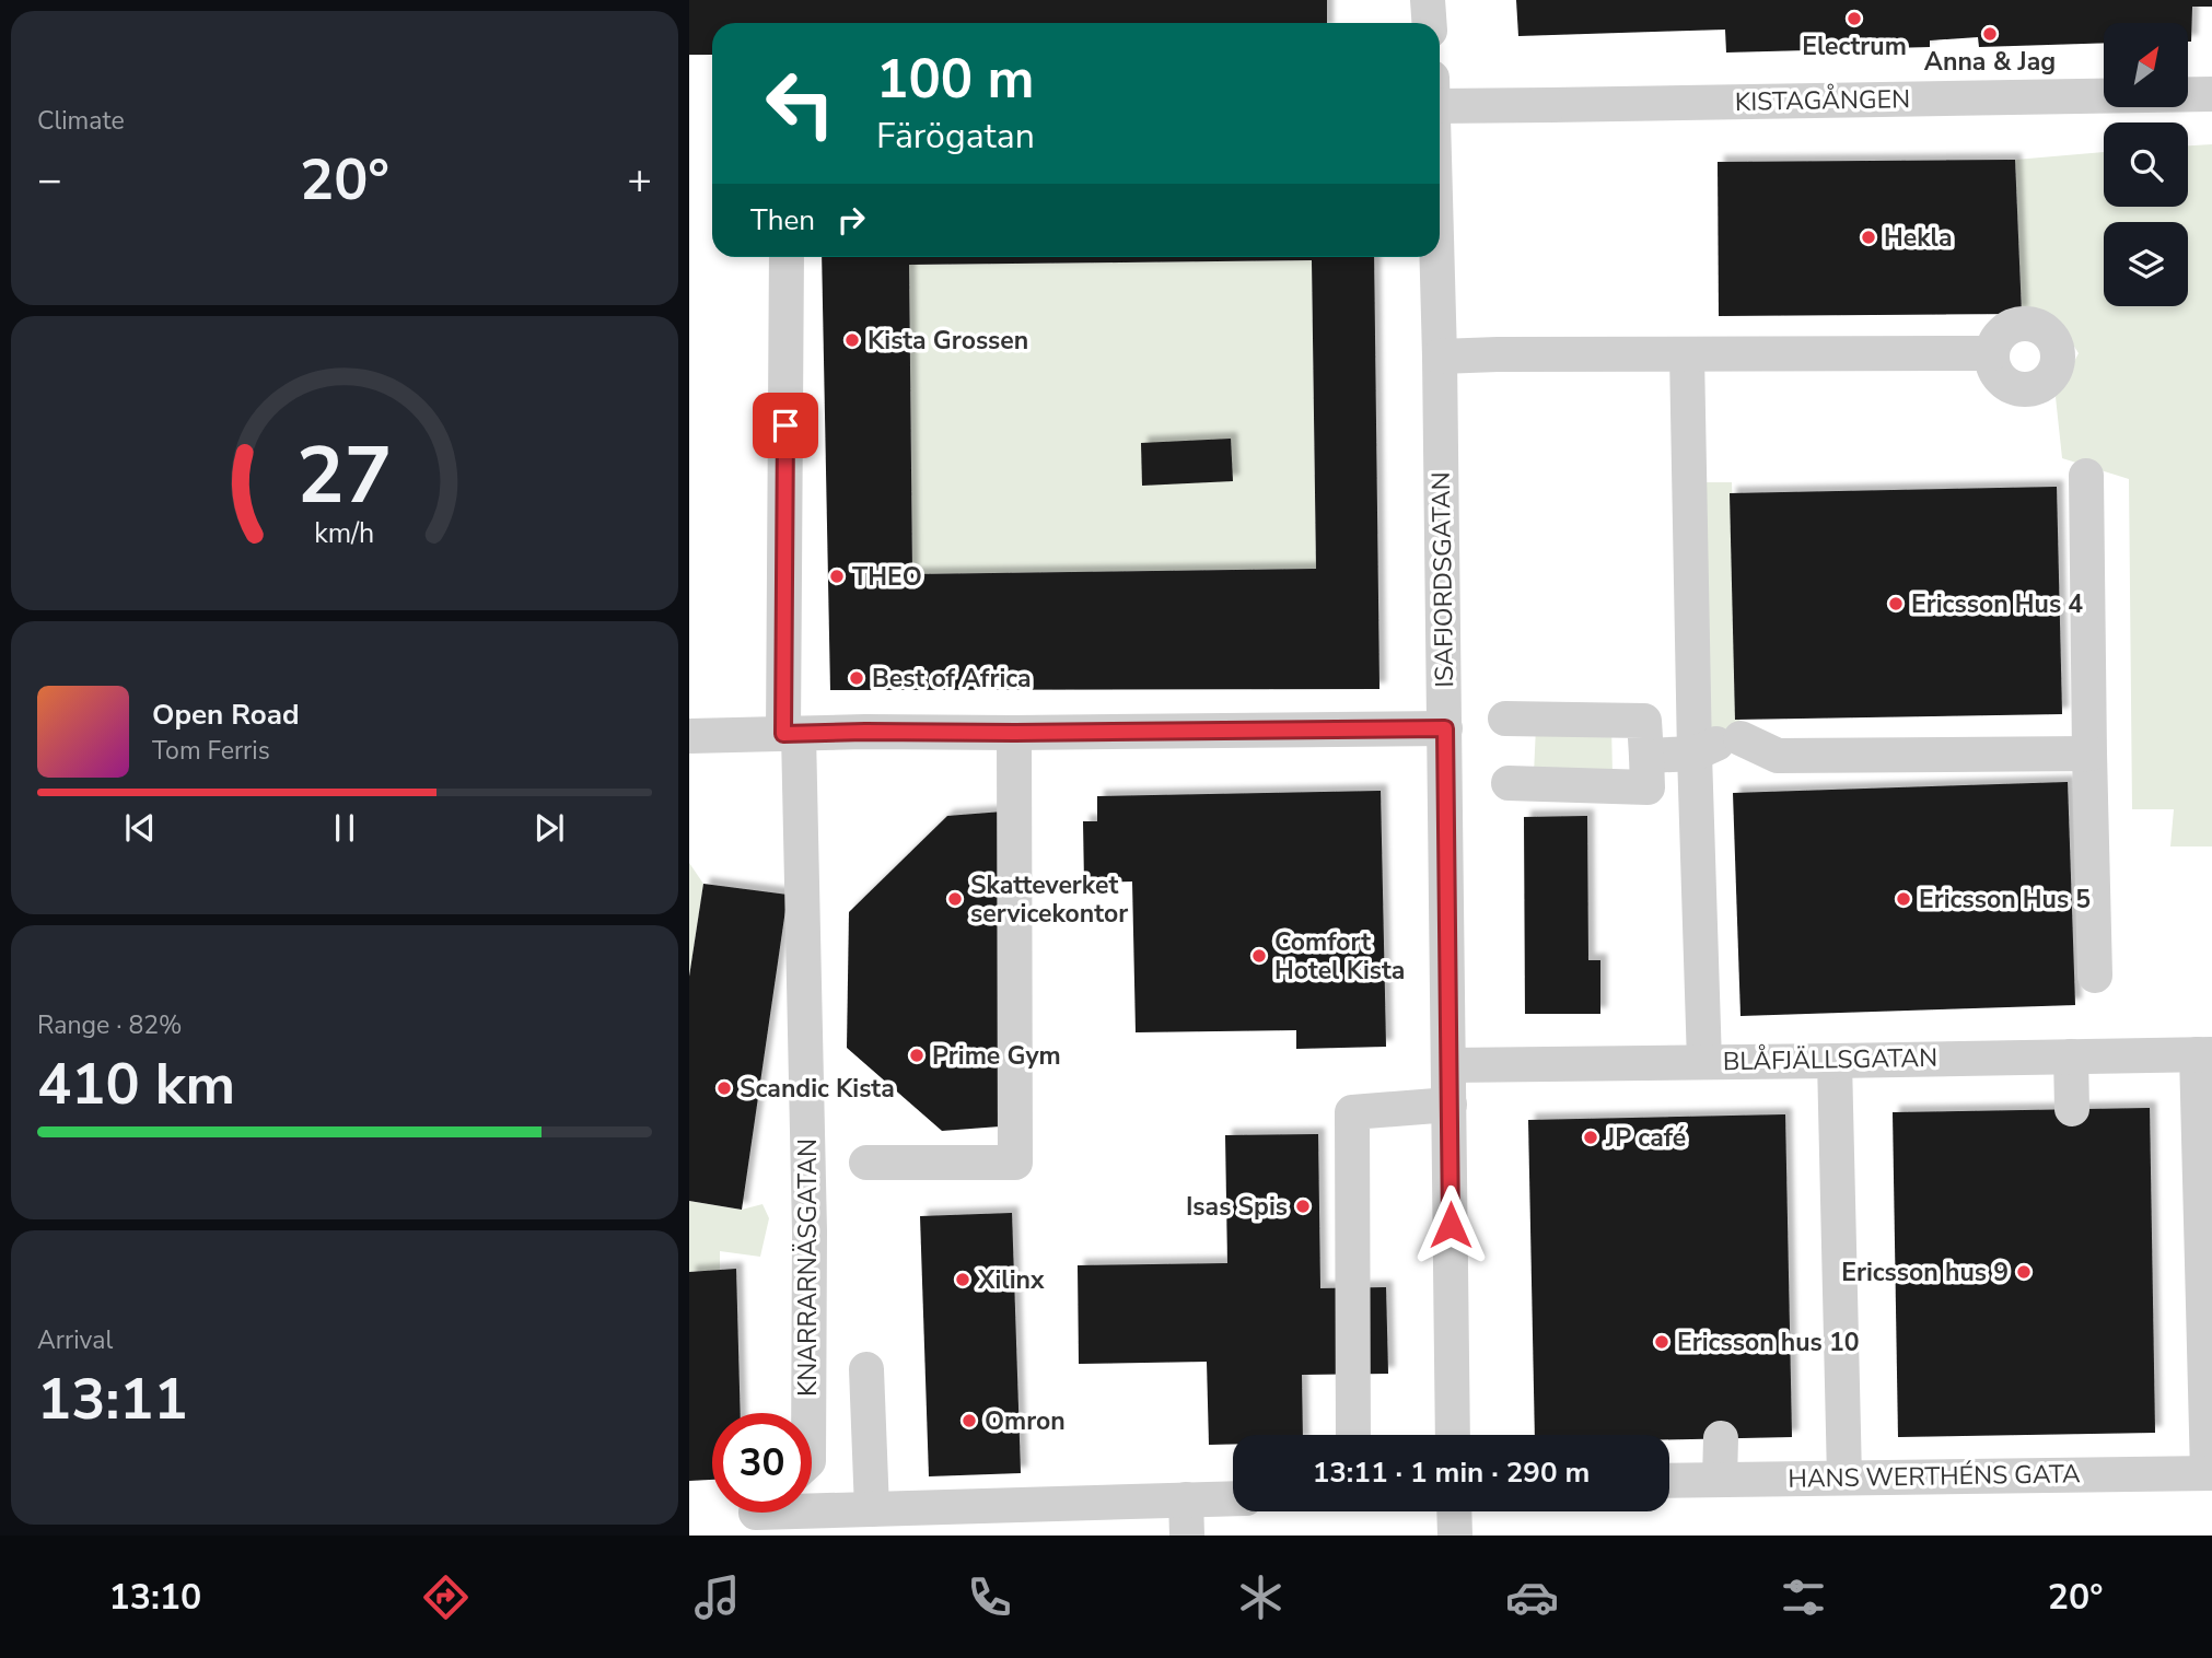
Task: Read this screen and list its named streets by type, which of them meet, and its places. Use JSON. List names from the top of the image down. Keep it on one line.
{"streets":{"street":["KISTAGÅNGEN","ISAFJORDSGATAN","BLÅFJÄLLSGATAN","KNARRARNÄSGATAN","HANS WERTHÉNS GATA"]},"crossings":[["ISAFJORDSGATAN","BLÅFJÄLLSGATAN"]],"places":["Electrum","Anna & Jag","Hekla","Kista Grossen","THEO","Ericsson Hus 4","Best of Africa","Skatteverket servicekontor","Ericsson Hus 5","Comfort Hotel Kista","Prime Gym","Scandic Kista","JP café","Isas Spis","Ericsson hus 9","Xilinx","Ericsson hus 10","Omron"],"north":"top right","page":{"tile":["Climate",["Range · 82%","410 km"],["Arrival","13:11"]],"turn":["100 m","Färögatan"],"heat":["−","20°","+"],"then":"Then","song":["Open Road","Tom Ferris"],"limit":"30","trip":"13:11 · 1 min · 290 m","tabs":["13:10","20°"],"gauge":["27","km/h"]}}
